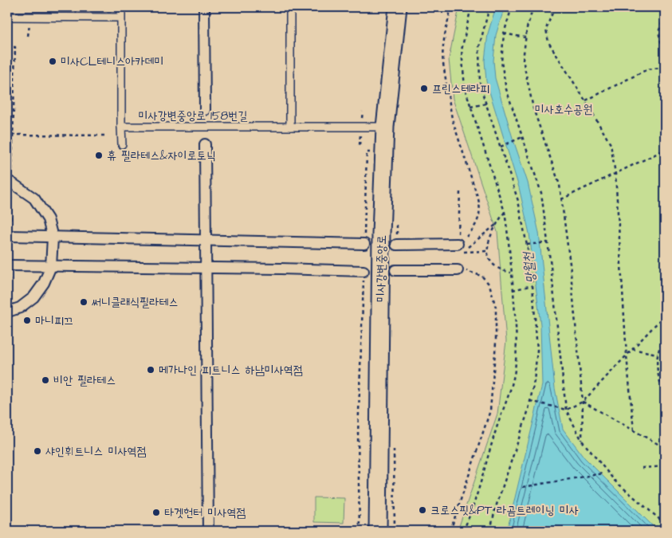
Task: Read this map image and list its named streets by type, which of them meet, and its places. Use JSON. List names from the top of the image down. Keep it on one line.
{"streets":{"street":["미사강변중앙로"],"lane":["미사강변중앙로 158번길"]},"crossings":[["미사강변중앙로 158번길","미사강변중앙로"]],"water":["망월천"],"parks":["미사호수공원"],"places":["미사CL테니스아카데미","프린스테라피","휴 필라테스&자이로토닉","써니클래식필라테스","마니피끄","메가나인 피트니스 하남미사역점","비안 필라테스","샤인휘트니스 미사역점","크로스핏&PT 라곰트레이닝 미사","타겟헌터 미사역점"]}
